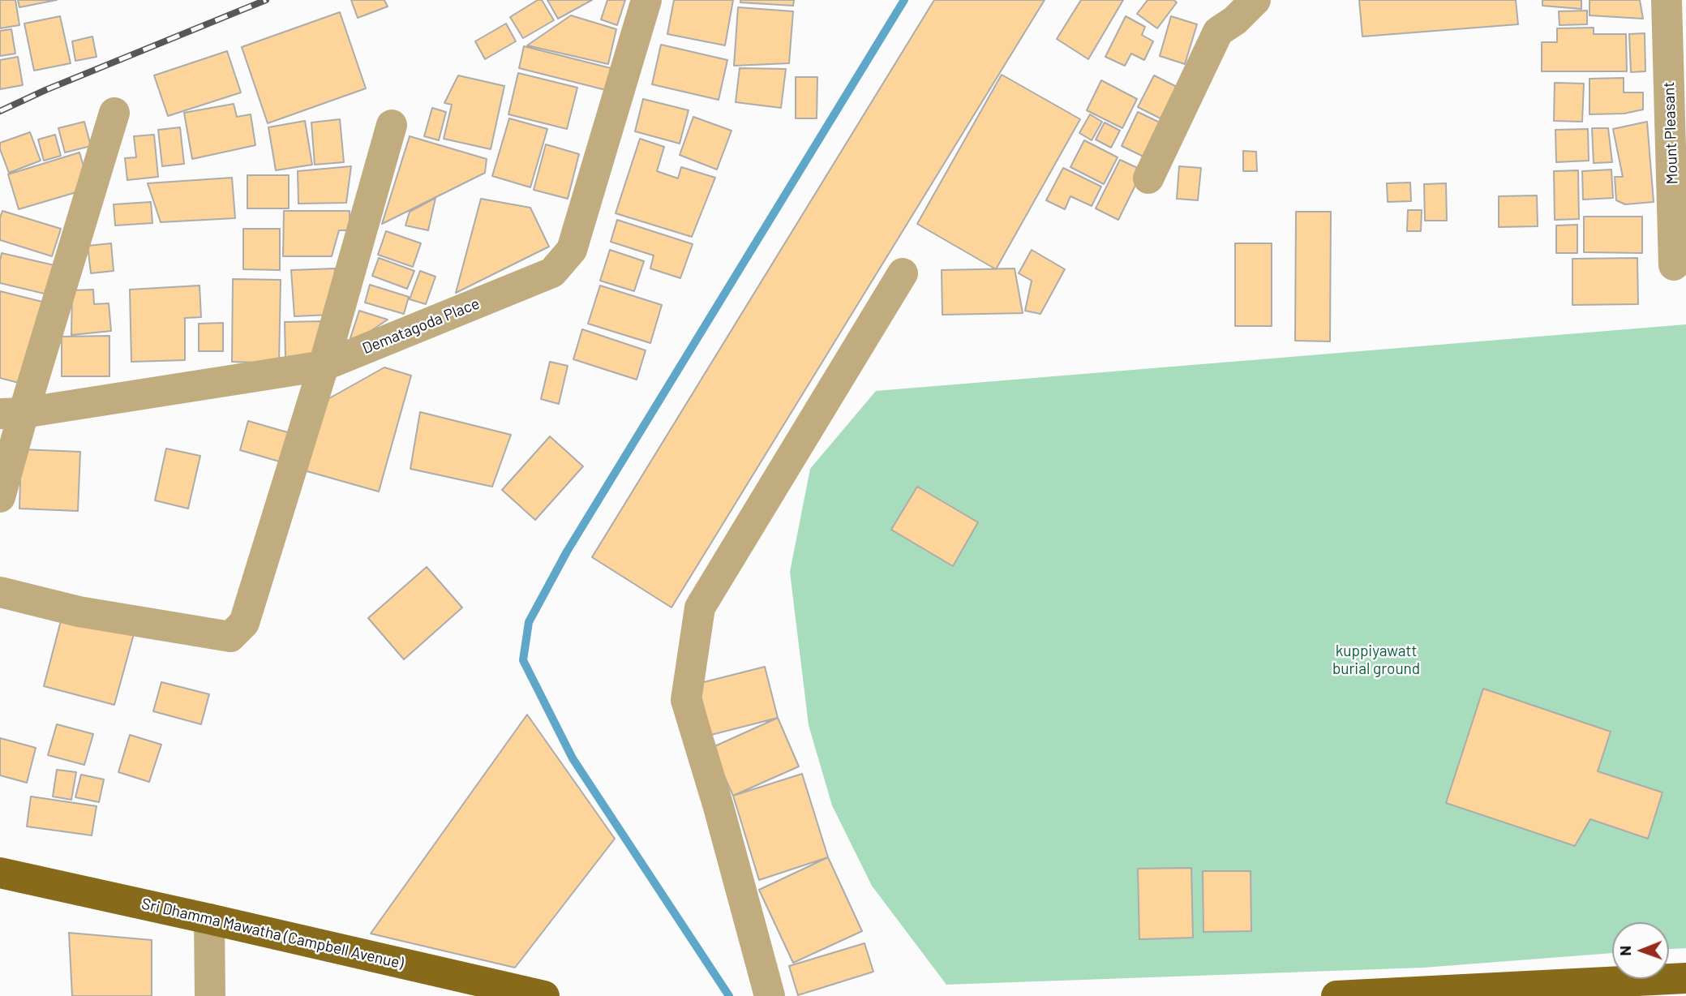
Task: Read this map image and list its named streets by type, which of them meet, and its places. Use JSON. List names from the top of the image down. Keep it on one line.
{"streets":{"main road":["Sri Dhamma Mawatha (Campbell Avenue)"],"street":["Mount Pleasant","Dematagoda Place"]},"parks":["kuppiyawatt burial ground"],"north":"left"}
